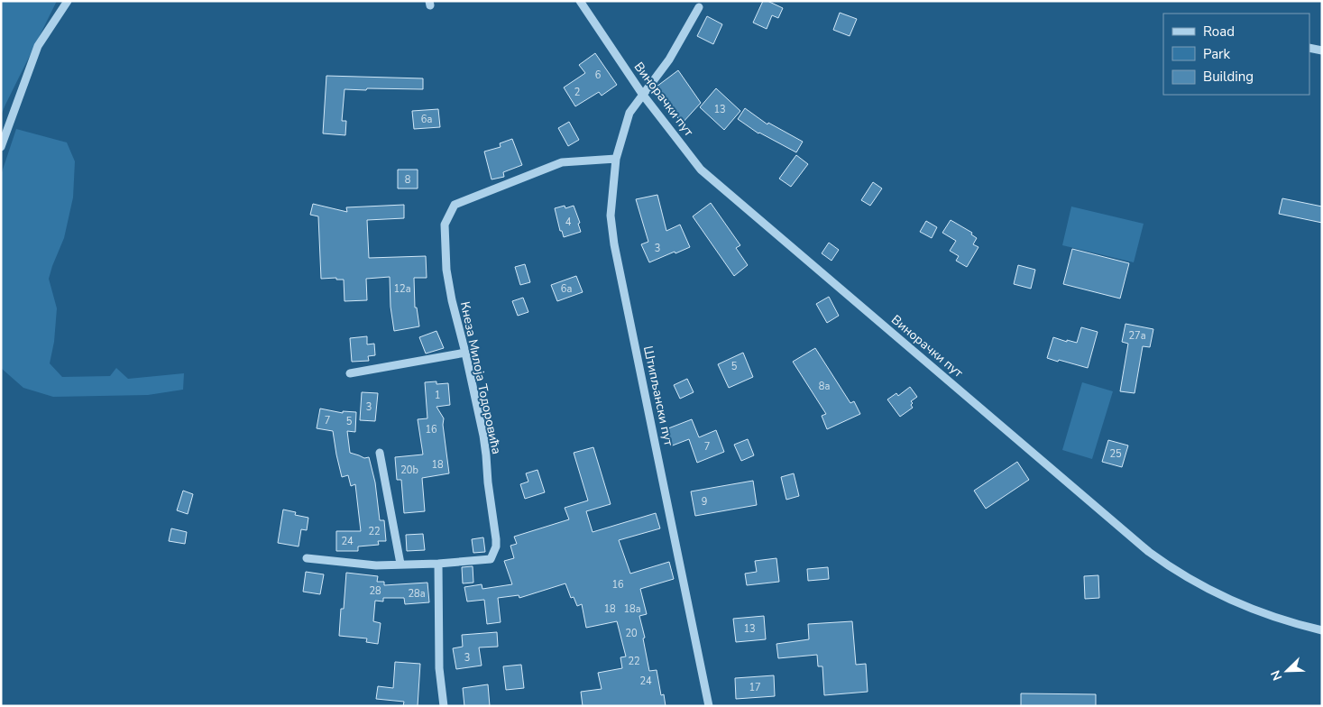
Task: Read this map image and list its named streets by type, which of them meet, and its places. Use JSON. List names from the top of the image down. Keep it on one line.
{"streets":{"street":["Винорачки пут","Кнеза Милоја Тодоровића","Штипљански пут"]},"crossings":[["Винорачки пут","Штипљански пут"],["Кнеза Милоја Тодоровића","Штипљански пут"]],"house_numbers":["6","2","13","6a","8","4","3","12a","6a","27a","5","8a","1","3","7","5","16","7","25","18","20b","9","22","24","16","28","28a","18","18a","13","20","3","22","24","17"],"legend":["Road","Park","Building"],"north":"bottom left"}
